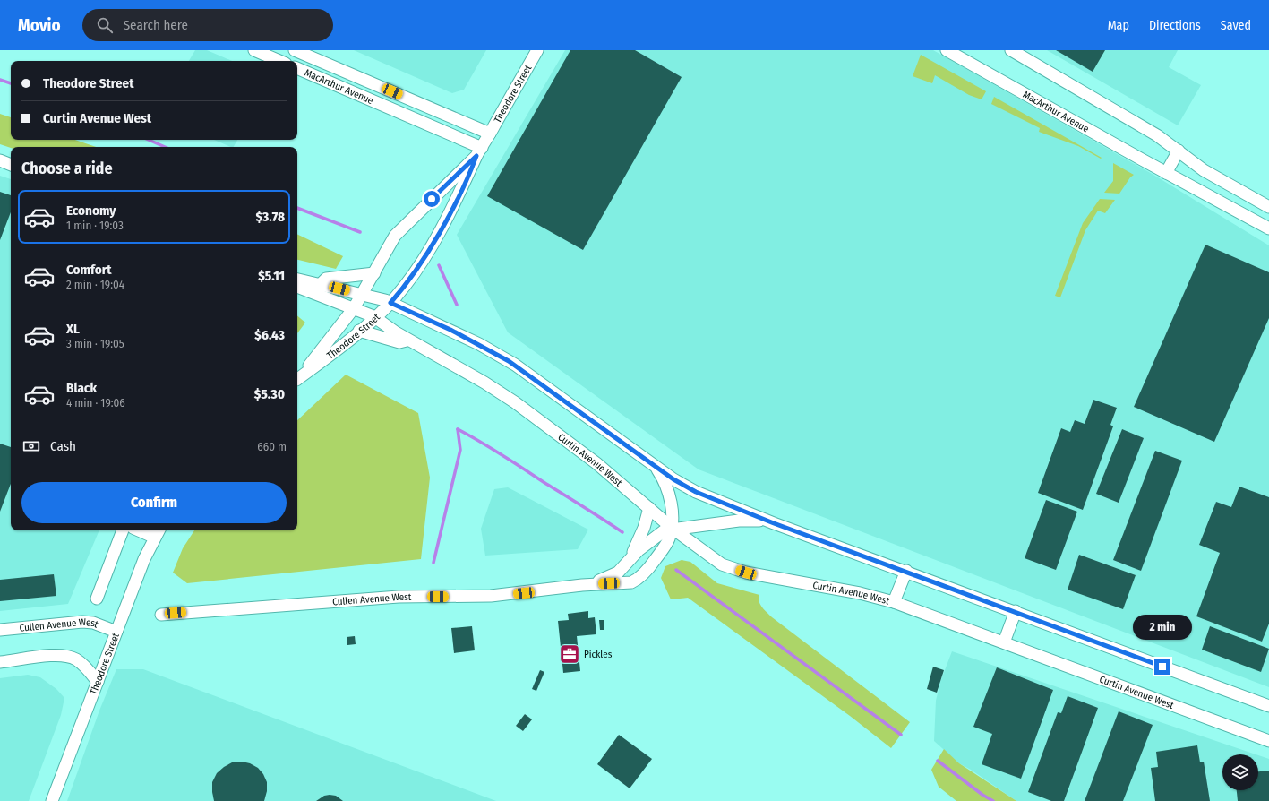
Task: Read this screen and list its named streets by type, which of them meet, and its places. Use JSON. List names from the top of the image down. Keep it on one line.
{"streets":{"street":["MacArthur Avenue","Theodore Street","Curtin Avenue West","Cullen Avenue West"]},"crossings":[["MacArthur Avenue","Theodore Street"],["Theodore Street","Curtin Avenue West"],["Theodore Street","Cullen Avenue West"],["Curtin Avenue West","Cullen Avenue West"]],"places":{"office":["Pickles"]},"page":{"header":"Movio","search":"Search here","nav":["Map","Directions","Saved"],"banner":["Theodore Street","Curtin Avenue West"],"heading":"Choose a ride","list":[{"name":"Economy","note":"1 min · 19:03","value":"$3.78"},{"name":"Comfort","note":"2 min · 19:04","value":"$5.11"},{"name":"XL","note":"3 min · 19:05","value":"$6.43"},{"name":"Black","note":"4 min · 19:06","value":"$5.30"}],"pay":["Cash","660 m"],"buttons":"Confirm","bubble":"2 min"}}
